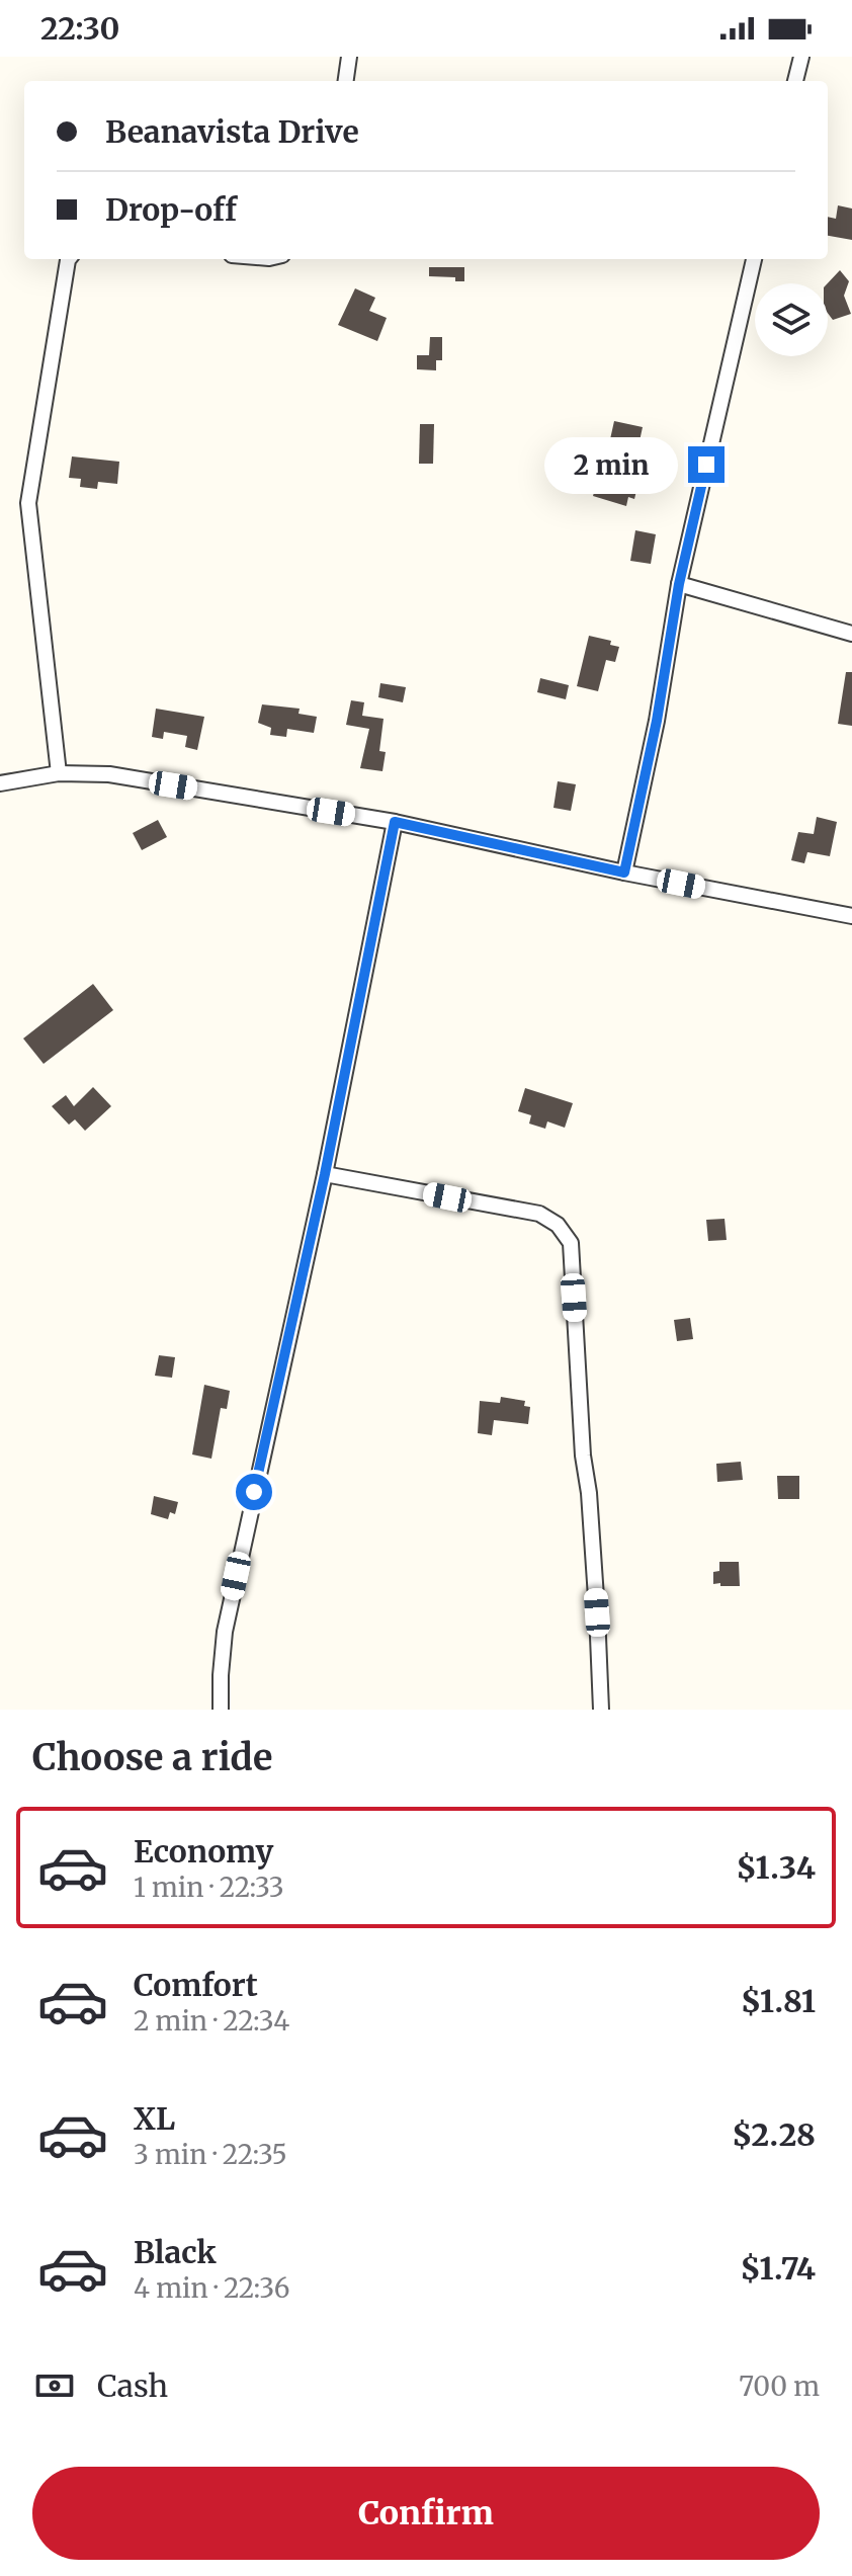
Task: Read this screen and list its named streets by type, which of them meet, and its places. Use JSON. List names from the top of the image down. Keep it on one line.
{"page":{"status":"22:30","banner":["Beanavista Drive","Drop-off"],"bubble":"2 min","heading":"Choose a ride","list":[{"name":"Economy","note":"1 min · 22:33","value":"$1.34"},{"name":"Comfort","note":"2 min · 22:34","value":"$1.81"},{"name":"XL","note":"3 min · 22:35","value":"$2.28"},{"name":"Black","note":"4 min · 22:36","value":"$1.74"}],"pay":["Cash","700 m"],"buttons":"Confirm"}}
